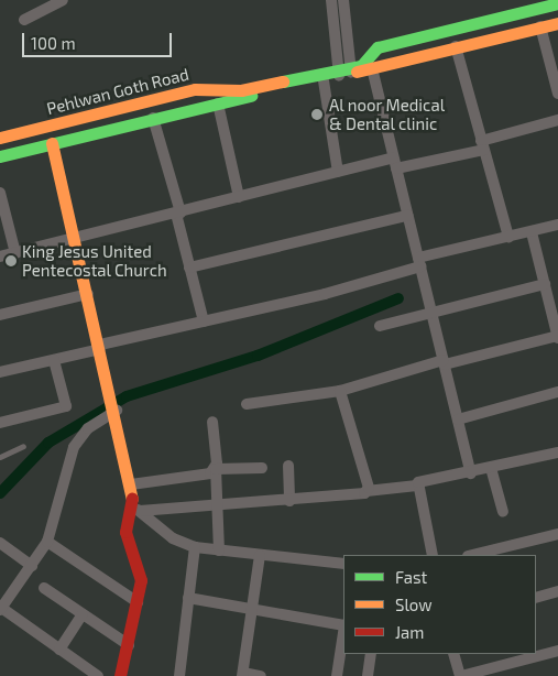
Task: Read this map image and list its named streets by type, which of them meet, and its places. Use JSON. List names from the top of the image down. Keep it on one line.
{"streets":{"main road":["Pehlwan Goth Road"]},"places":["Al noor Medical & Dental clinic","King Jesus United Pentecostal Church"],"legend":["Fast","Slow","Jam"],"scale_bar":"100 m"}
